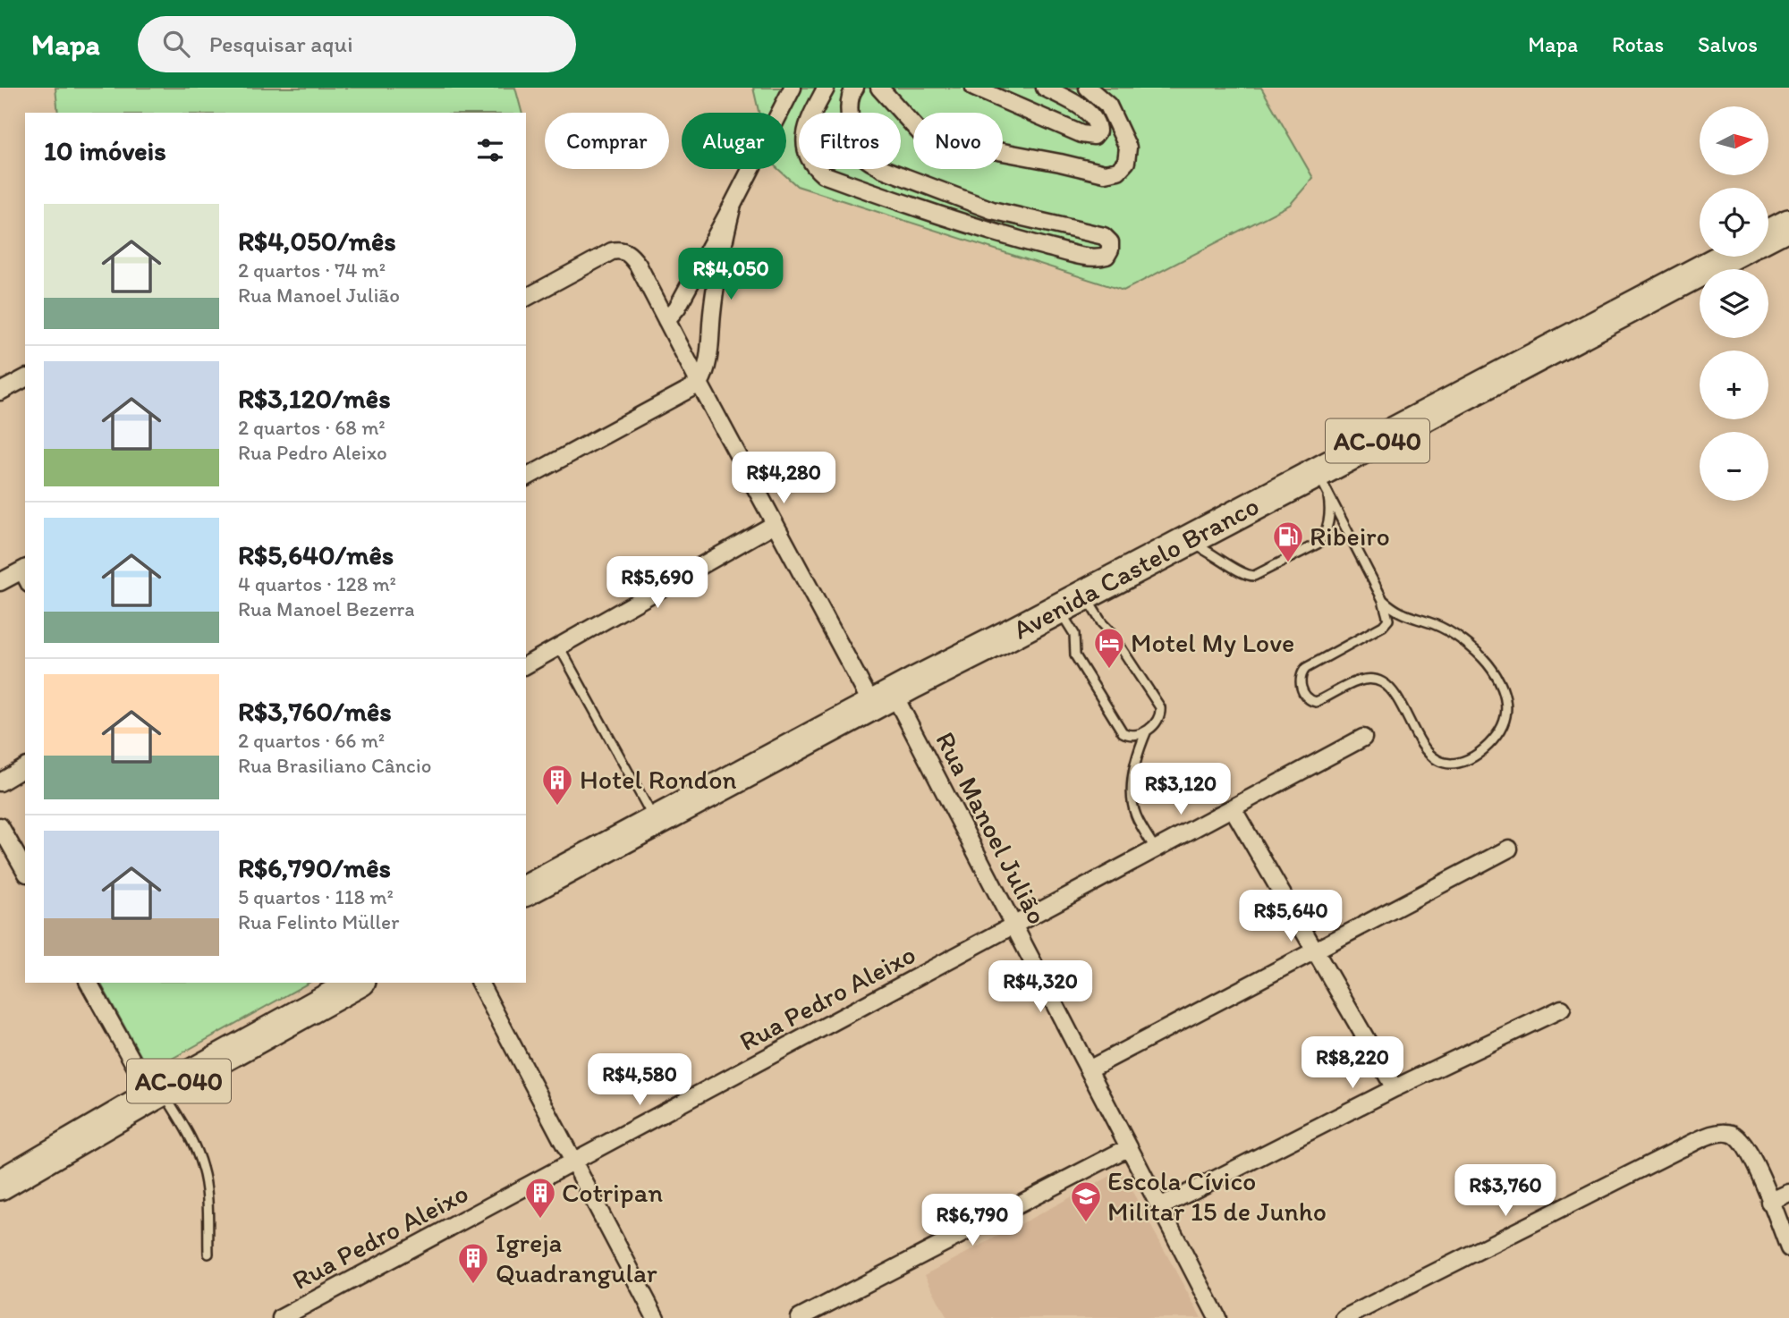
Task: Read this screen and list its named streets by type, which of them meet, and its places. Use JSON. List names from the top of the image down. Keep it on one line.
{"streets":{"highway":["AC-040","Avenida Castelo Branco"],"street":["Rua Manoel Julião","Rua Pedro Aleixo"]},"crossings":[["Avenida Castelo Branco","Rua Manoel Julião"],["Rua Manoel Julião","Rua Pedro Aleixo"]],"places":{"fuel station":["Ribeiro"],"hotel":["Motel My Love"],"building":["Hotel Rondon","Cotripan","Igreja Quadrangular"],"school or university":["Escola Cívico Militar 15 de Junho"]},"north":"right","page":{"header":"Mapa","search":"Pesquisar aqui","nav":["Mapa","Rotas","Salvos"],"map_buttons":["+","−"],"chip":["Comprar","Alugar","Filtros","Novo"],"heading":"10 imóveis","list":[{"name":"R$4,050/mês","note":"2 quartos · 74 m² · Rua Manoel Julião"},{"name":"R$3,120/mês","note":"2 quartos · 68 m² · Rua Pedro Aleixo"},{"name":"R$5,640/mês","note":"4 quartos · 128 m² · Rua Manoel Bezerra"},{"name":"R$3,760/mês","note":"2 quartos · 66 m² · Rua Brasiliano Câncio"},{"name":"R$6,790/mês","note":"5 quartos · 118 m² · Rua Felinto Müller"}],"price":["R$4,050","R$4,280","R$5,690","R$3,120","R$5,640","R$4,320","R$8,220","R$4,580","R$3,760","R$6,790"]}}
